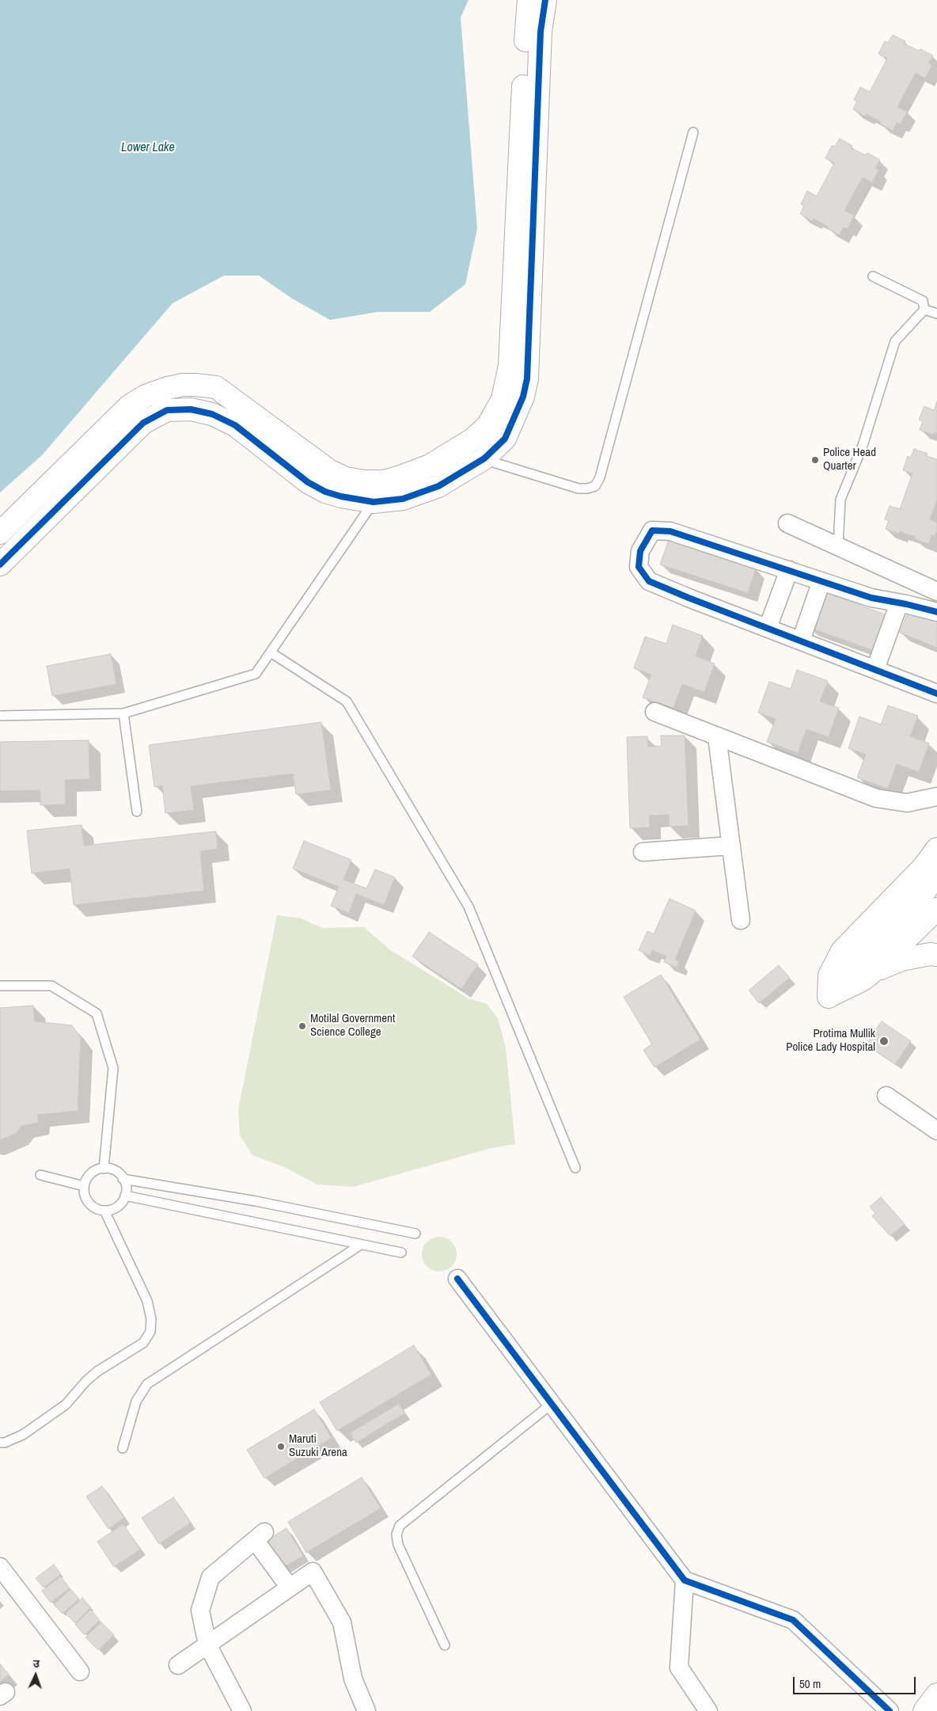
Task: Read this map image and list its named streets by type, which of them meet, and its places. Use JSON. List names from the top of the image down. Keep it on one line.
{"water":["Lower Lake"],"places":["Police Head Quarter","Motilal Government Science College","Protima Mullik Police Lady Hospital","Maruti Suzuki Arena"],"scale_bar":"50 m","north":"top"}
